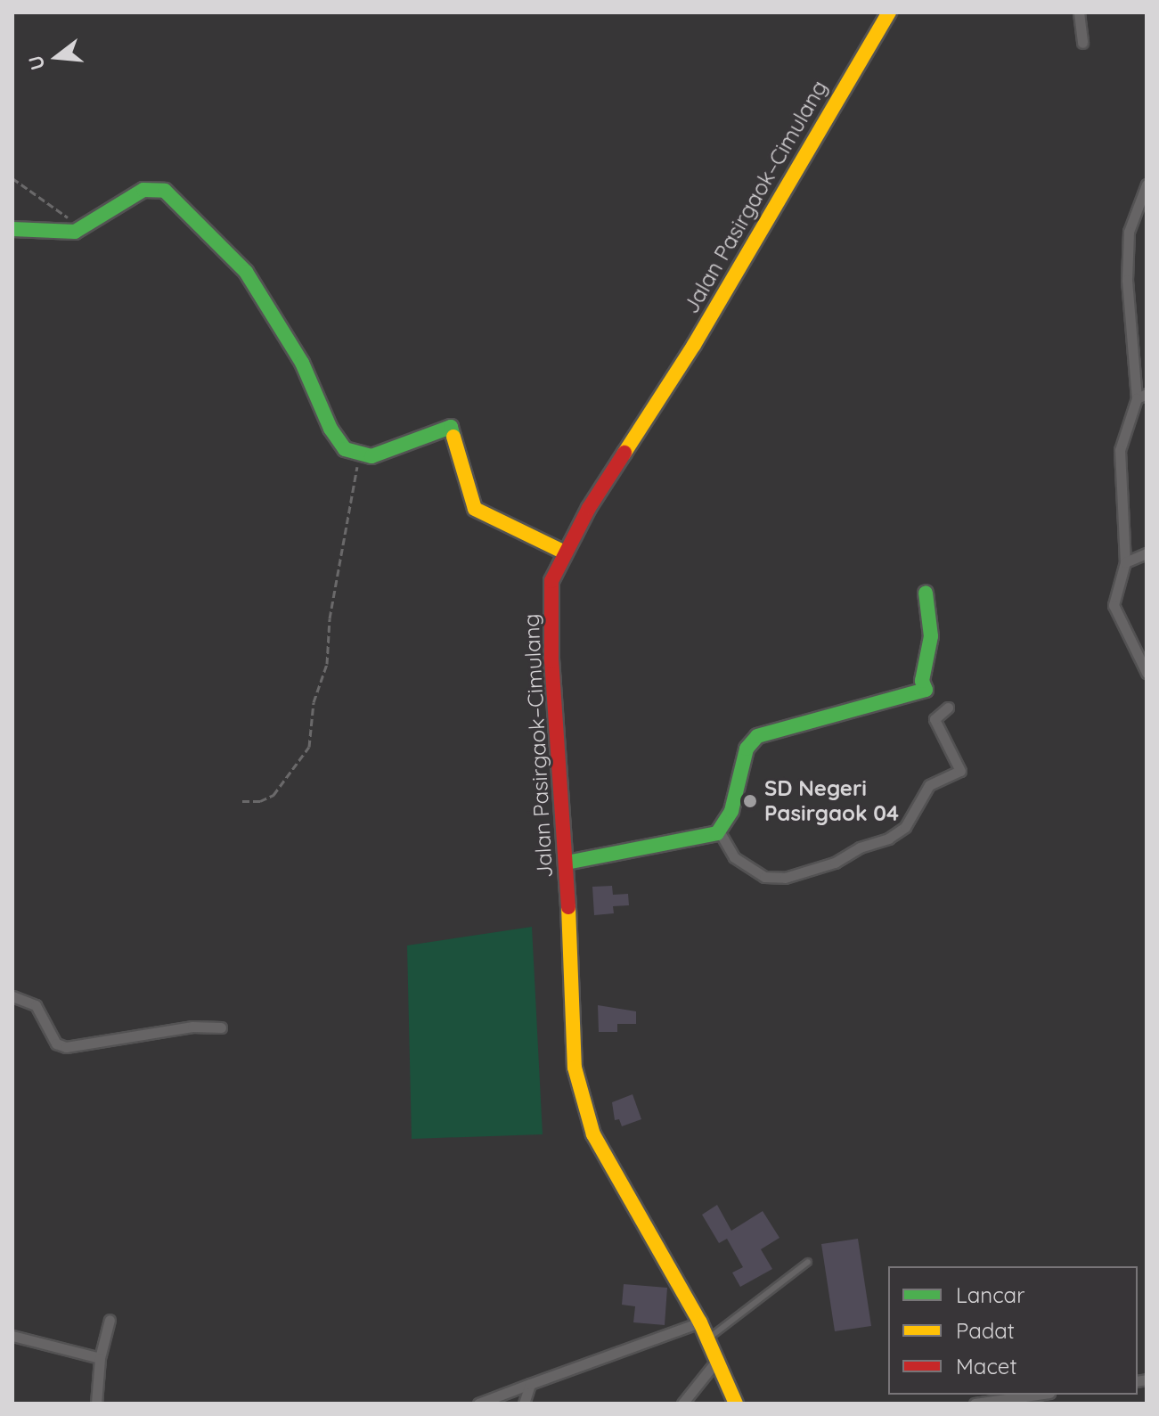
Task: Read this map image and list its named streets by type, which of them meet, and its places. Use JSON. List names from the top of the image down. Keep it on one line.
{"streets":{"street":["Jalan Pasirgaok–Cimulang"]},"places":["SD Negeri Pasirgaok 04"],"legend":["Lancar","Padat","Macet"],"north":"left"}
